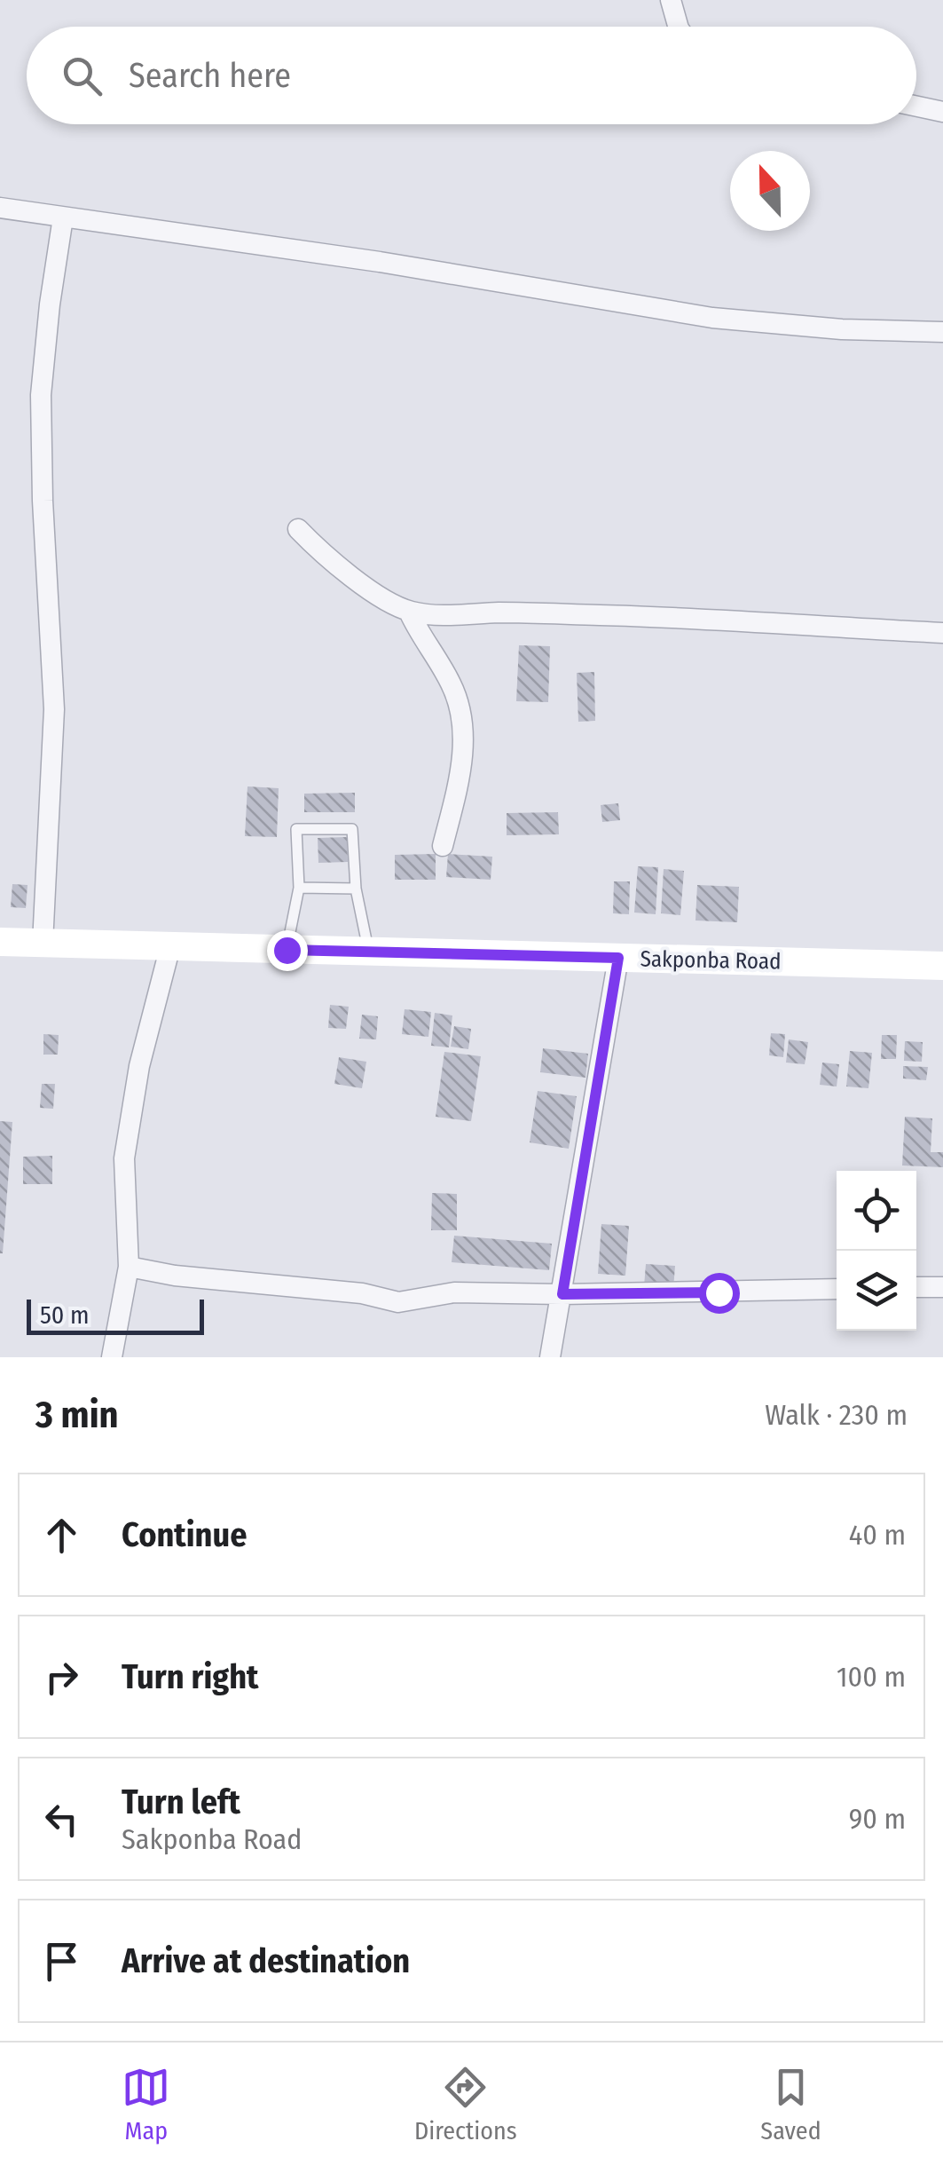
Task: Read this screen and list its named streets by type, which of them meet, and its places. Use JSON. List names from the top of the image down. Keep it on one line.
{"streets":{"main road":["Sakponba Road"]},"scale_bar":"50 m","north":"top","page":{"search":"Search here","scale":"50 m","heading":["3 min","Walk · 230 m"],"list":[["Continue","40 m"],["Turn right","100 m"],["Turn left","Sakponba Road","90 m"],"Arrive at destination"],"nav":["Map","Directions","Saved"]}}
